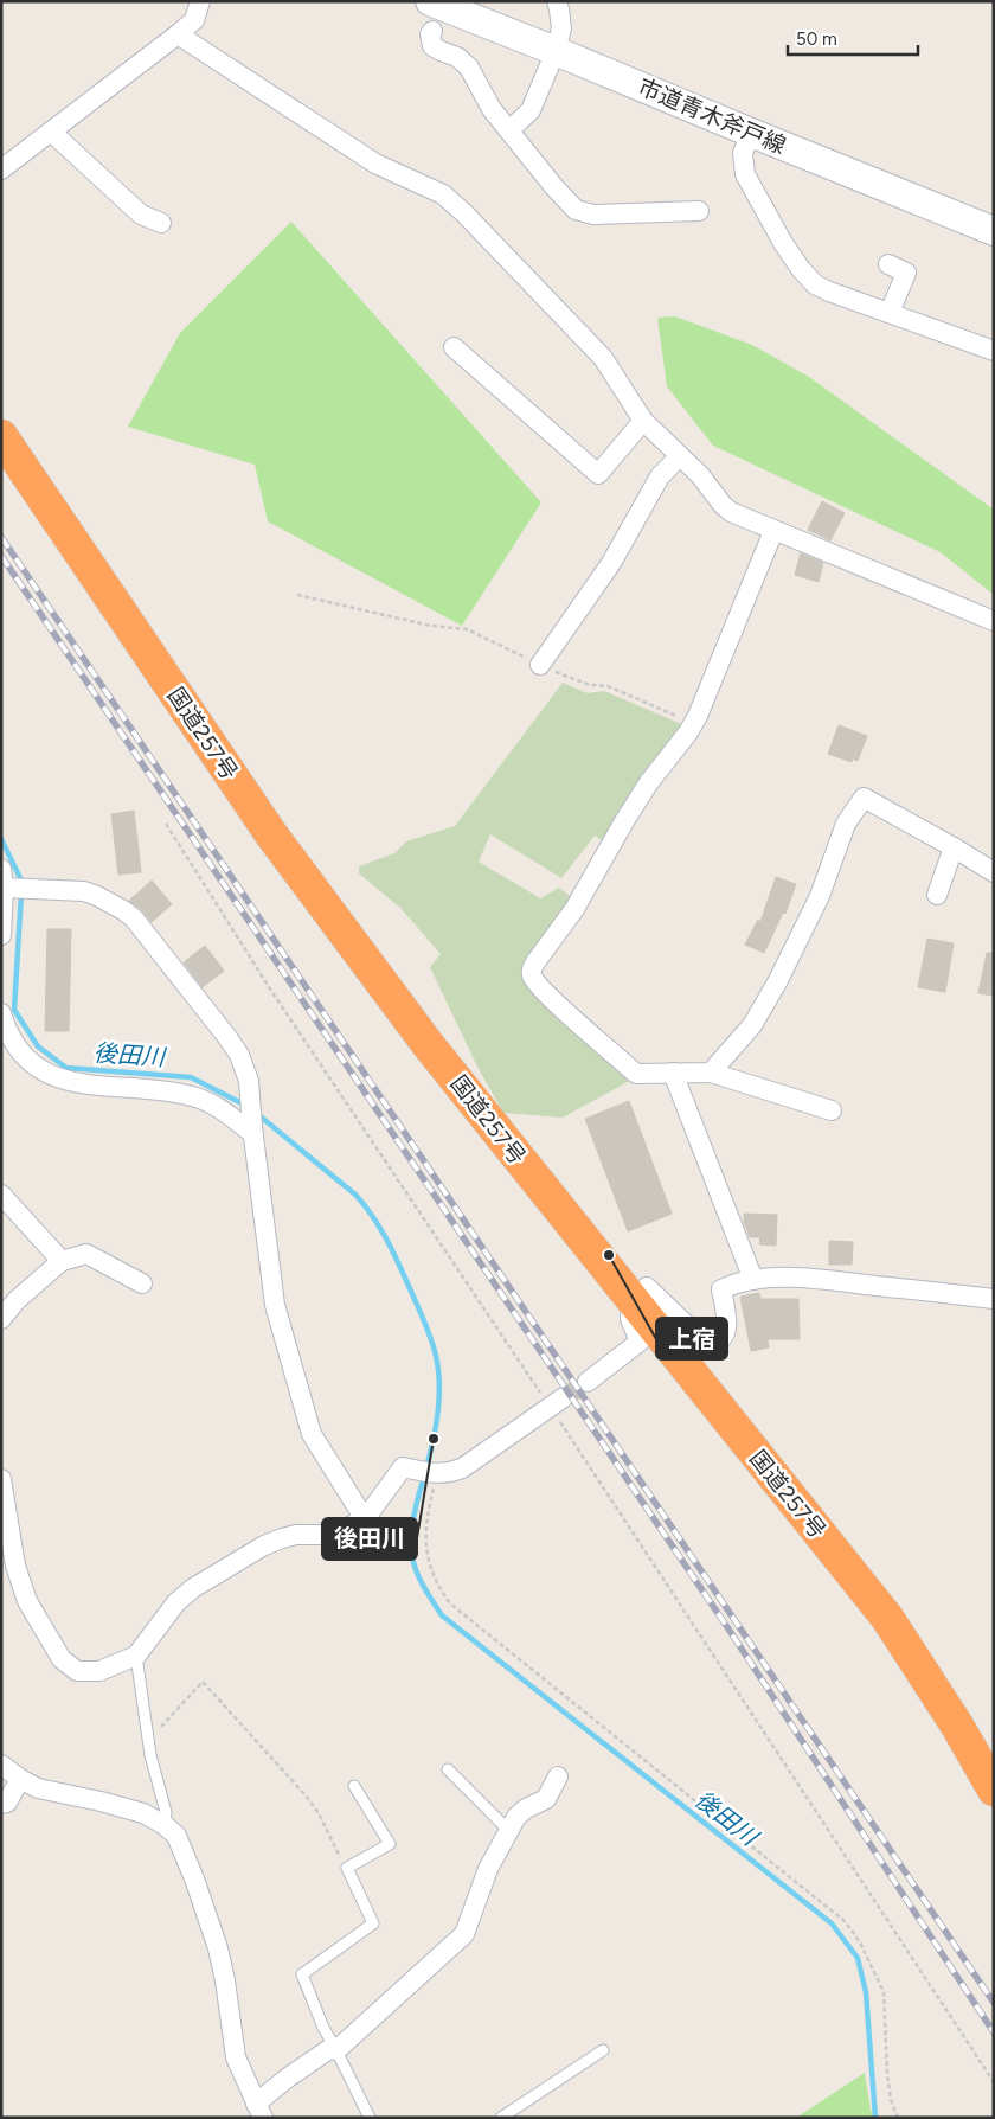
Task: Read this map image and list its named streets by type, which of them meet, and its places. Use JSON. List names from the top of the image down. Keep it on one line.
{"streets":{"highway":["国道257号"],"street":["市道青木斧戸線"]},"water":["後田川"],"places":["上宿","後田川"],"scale_bar":"50 m"}
